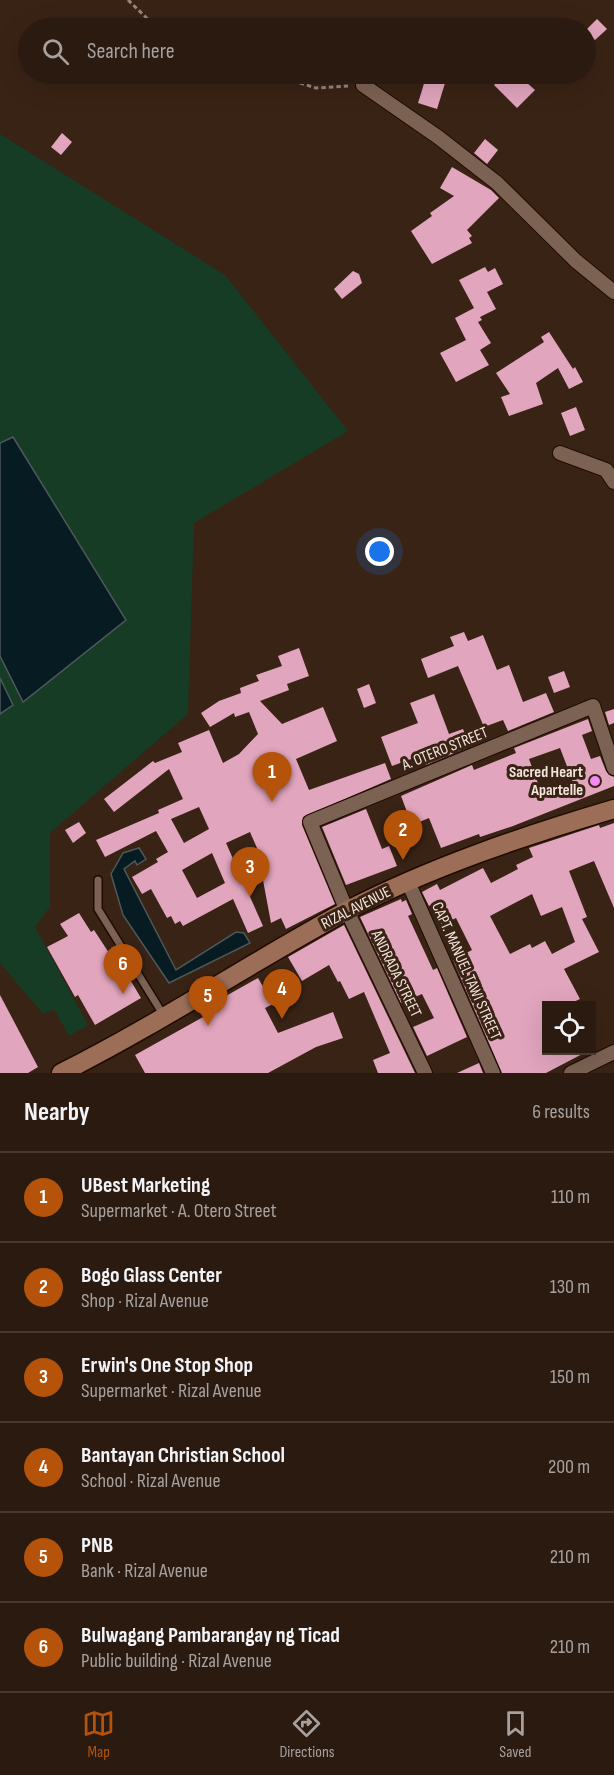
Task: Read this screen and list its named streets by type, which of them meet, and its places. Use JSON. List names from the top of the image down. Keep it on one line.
{"streets":{"main road":["RIZAL AVENUE"],"street":["A. OTERO STREET","CAPT. MANUEL TAWI STREET","ANDRADA STREET"]},"crossings":[["A. OTERO STREET","ANDRADA STREET"],["RIZAL AVENUE","CAPT. MANUEL TAWI STREET"],["RIZAL AVENUE","ANDRADA STREET"]],"places":["Sacred Heart Apartelle"],"page":{"search":"Search here","pins":["1","2","3","6","4","5"],"heading":["Nearby","6 results"],"list":[{"mark":"1","name":"UBest Marketing","note":"Supermarket · A. Otero Street","value":"110 m"},{"mark":"2","name":"Bogo Glass Center","note":"Shop · Rizal Avenue","value":"130 m"},{"mark":"3","name":"Erwin's One Stop Shop","note":"Supermarket · Rizal Avenue","value":"150 m"},{"mark":"4","name":"Bantayan Christian School","note":"School · Rizal Avenue","value":"200 m"},{"mark":"5","name":"PNB","note":"Bank · Rizal Avenue","value":"210 m"},{"mark":"6","name":"Bulwagang Pambarangay ng Ticad","note":"Public building · Rizal Avenue","value":"210 m"}],"nav":["Map","Directions","Saved"]}}
